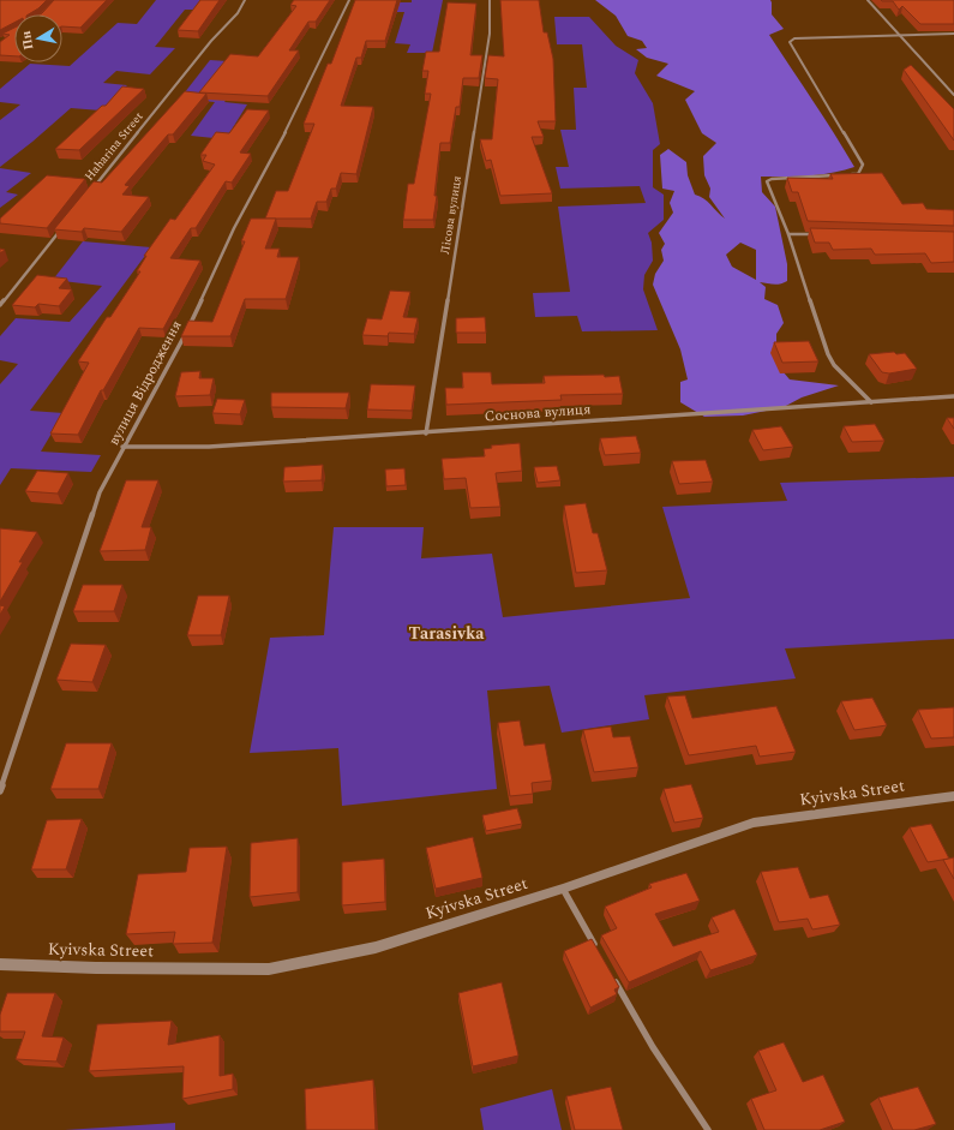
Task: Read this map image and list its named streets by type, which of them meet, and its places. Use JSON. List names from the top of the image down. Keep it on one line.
{"streets":{"street":["Haharina Street","Лісова вулиця","вулиця Відродження","Соснова вулиця","Kyivska Street"]},"crossings":[["Лісова вулиця","Соснова вулиця"],["вулиця Відродження","Соснова вулиця"]],"districts":["Tarasivka"],"north":"left"}
